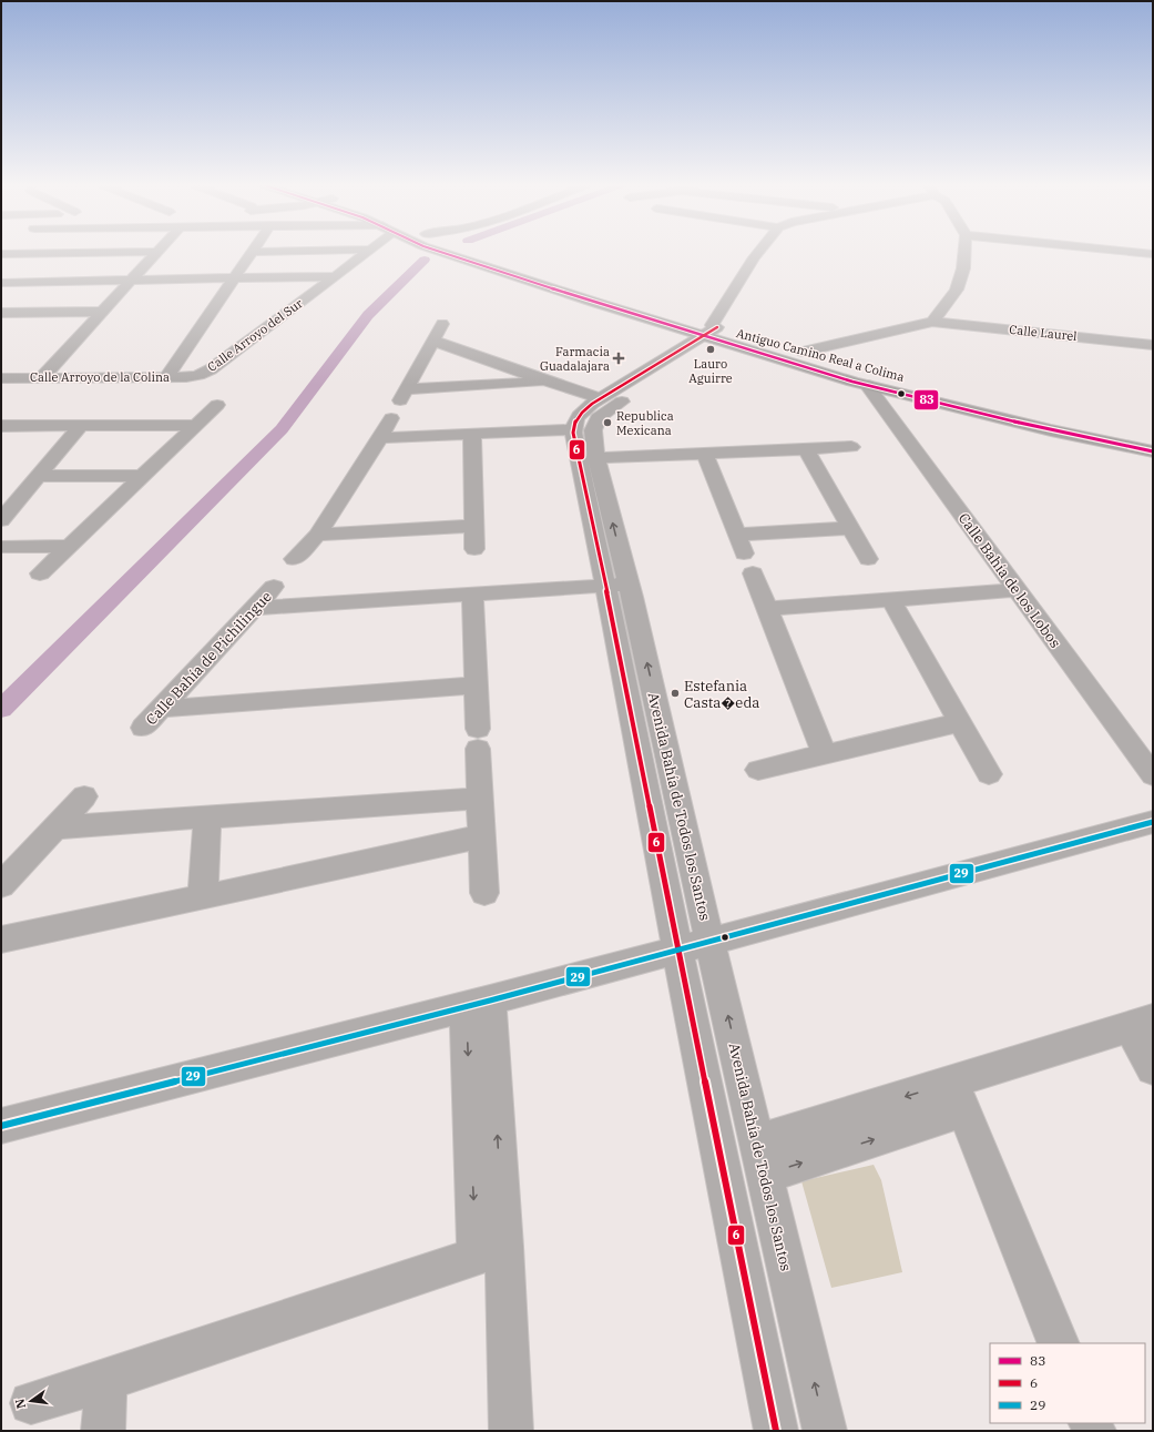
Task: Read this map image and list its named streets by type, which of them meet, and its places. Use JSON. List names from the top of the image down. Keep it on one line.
{"streets":{"main road":["Antiguo Camino Real a Colima"],"street":["Calle Laurel","Calle Arroyo del Sur","Calle Arroyo de la Colina","Calle Bahía de los Lobos","Calle Bahía de Pichilingue","Avenida Bahía de Todos los Santos"]},"crossings":[["Calle Laurel","Antiguo Camino Real a Colima"],["Calle Arroyo del Sur","Calle Arroyo de la Colina"],["Antiguo Camino Real a Colima","Calle Bahía de los Lobos"],["Antiguo Camino Real a Colima","Avenida Bahía de Todos los Santos"]],"places":{"other":["Lauro Aguirre","Republica Mexicana","Estefania Casta�eda"],"health":["Farmacia Guadalajara"]},"lines":["transit line 83","transit line 6","transit line 29"],"legend":["83","6","29"],"north":"left"}
